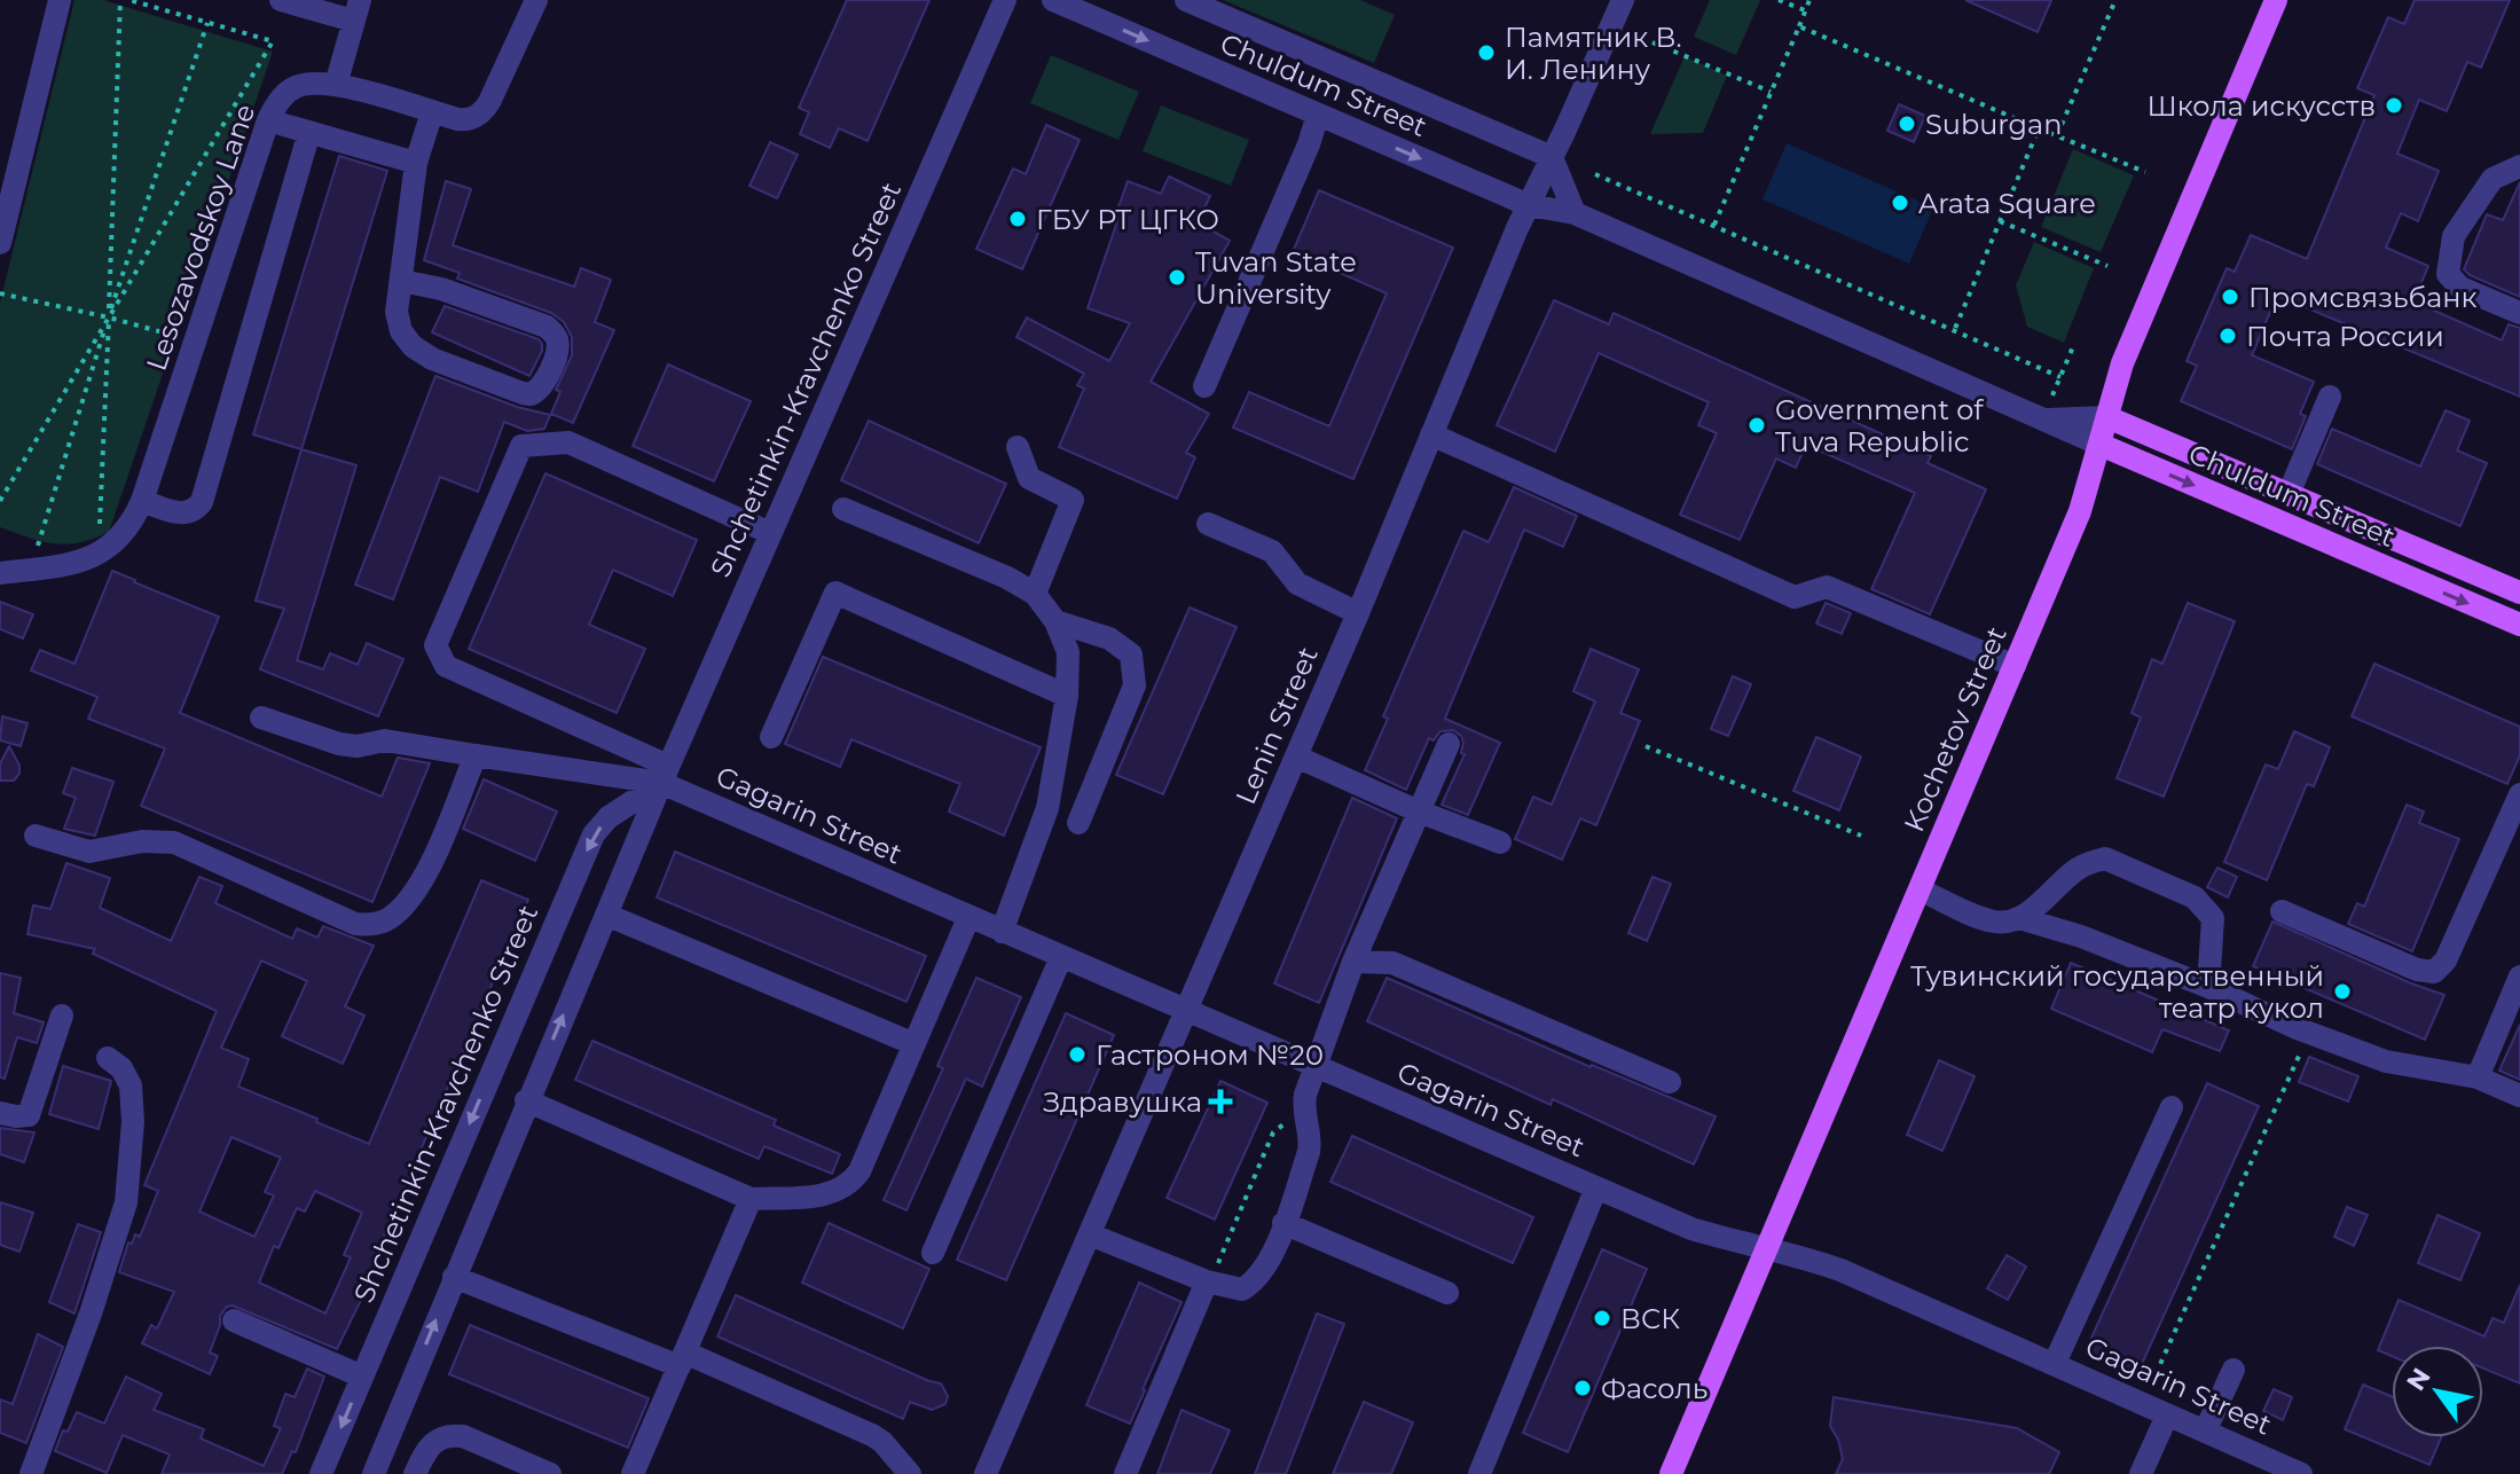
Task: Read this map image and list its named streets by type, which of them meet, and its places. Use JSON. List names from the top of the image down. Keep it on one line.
{"streets":{"main road":["Chuldum Street","Kochetov Street"],"street":["Lesozavodskoy Lane","Shchetinkin-Kravchenko Street","Lenin Street","Gagarin Street"]},"crossings":[["Chuldum Street","Lenin Street"],["Chuldum Street","Kochetov Street"],["Shchetinkin-Kravchenko Street","Gagarin Street"],["Lenin Street","Gagarin Street"],["Kochetov Street","Gagarin Street"]],"places":{"other":["Памятник В. И. Ленину","Школа искусств","Suburgan","Arata Square","ГБУ РТ ЦГКО","Tuvan State University","Промсвязьбанк","Почта России","Government of Tuva Republic","Тувинский государственный театр кукол","Гастроном №20","ВСК","Фасоль"],"health":["Здравушка"]},"north":"top left"}
